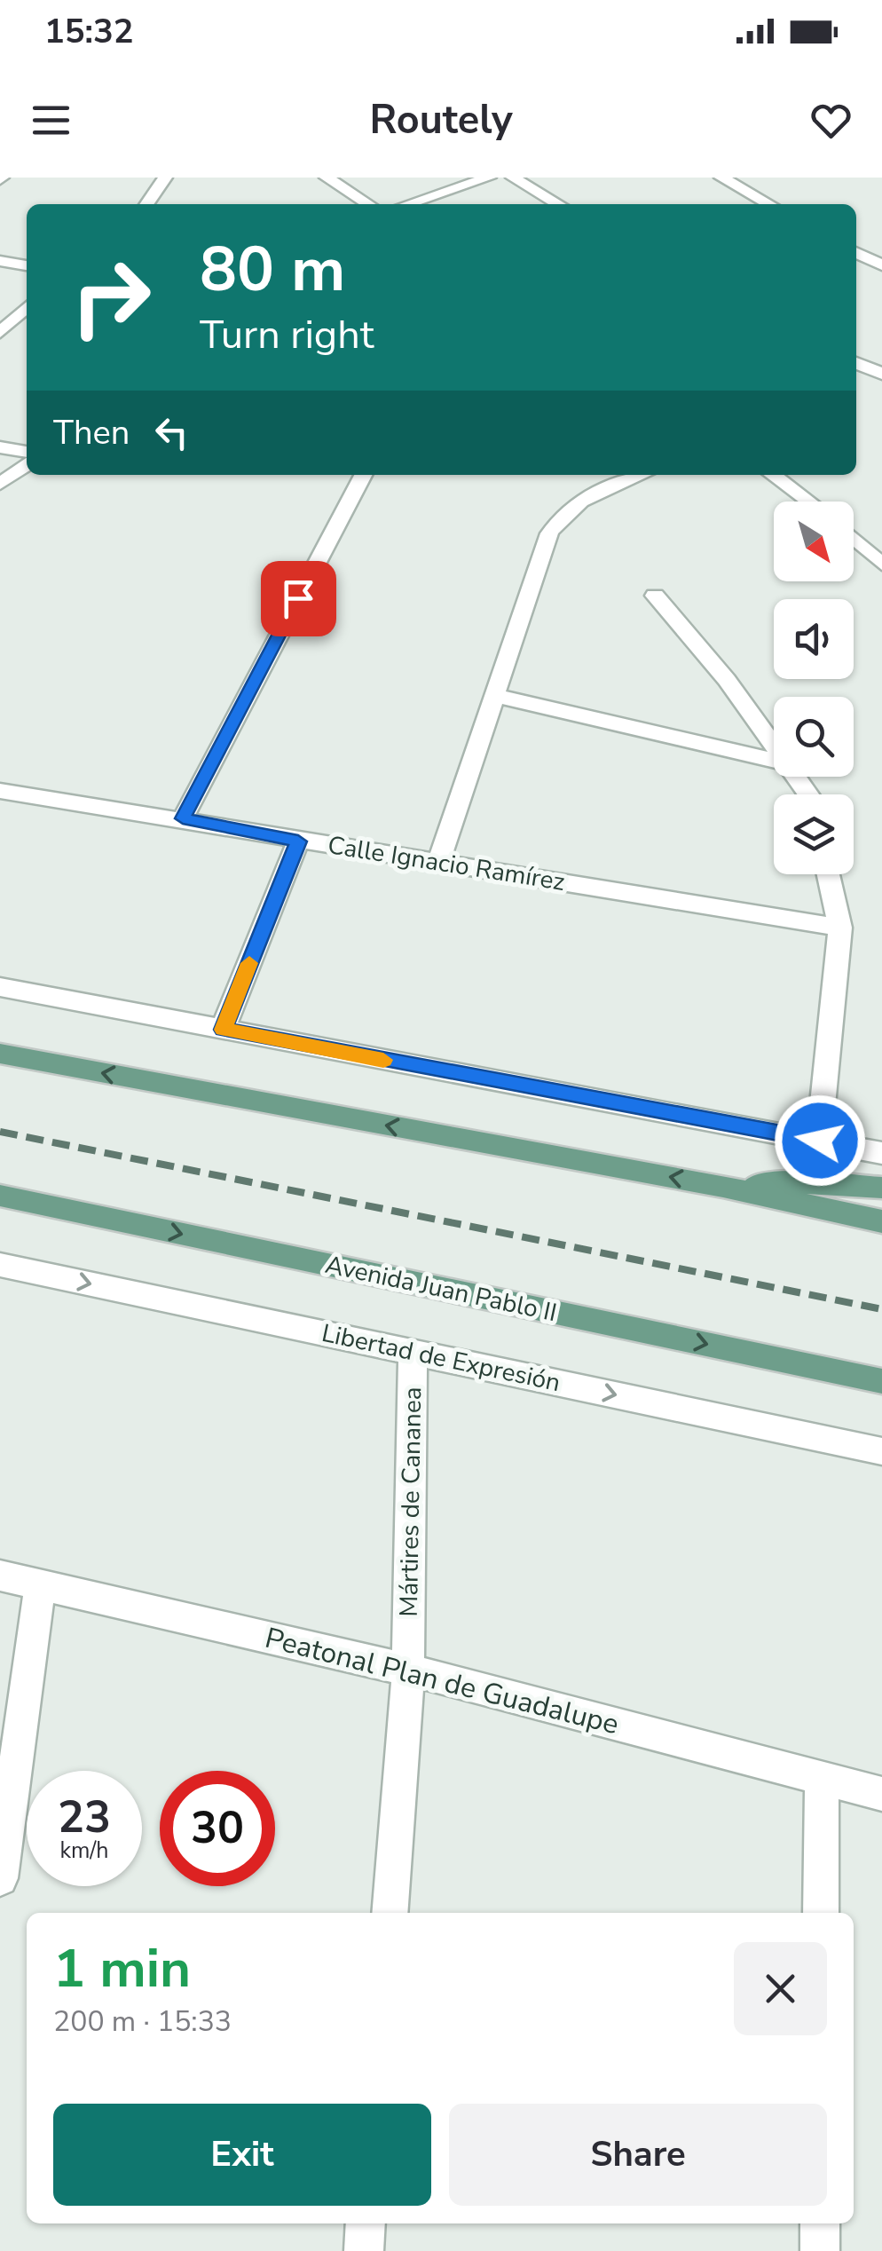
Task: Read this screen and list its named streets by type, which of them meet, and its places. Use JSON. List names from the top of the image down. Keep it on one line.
{"streets":{"main road":["Avenida Juan Pablo II"],"street":["Calle Ignacio Ramírez","Libertad de Expresión","Mártires de Cananea","Peatonal Plan de Guadalupe"]},"crossings":[["Libertad de Expresión","Mártires de Cananea"],["Mártires de Cananea","Peatonal Plan de Guadalupe"]],"one_way":["Libertad de Expresión"],"north":"bottom right","page":{"status":"15:32","header":"Routely","turn":["80 m","Turn right"],"then":"Then","speed":"23 km/h","limit":"30","heading":["1 min","200 m · 15:33"],"buttons":["Exit","Share"]}}
